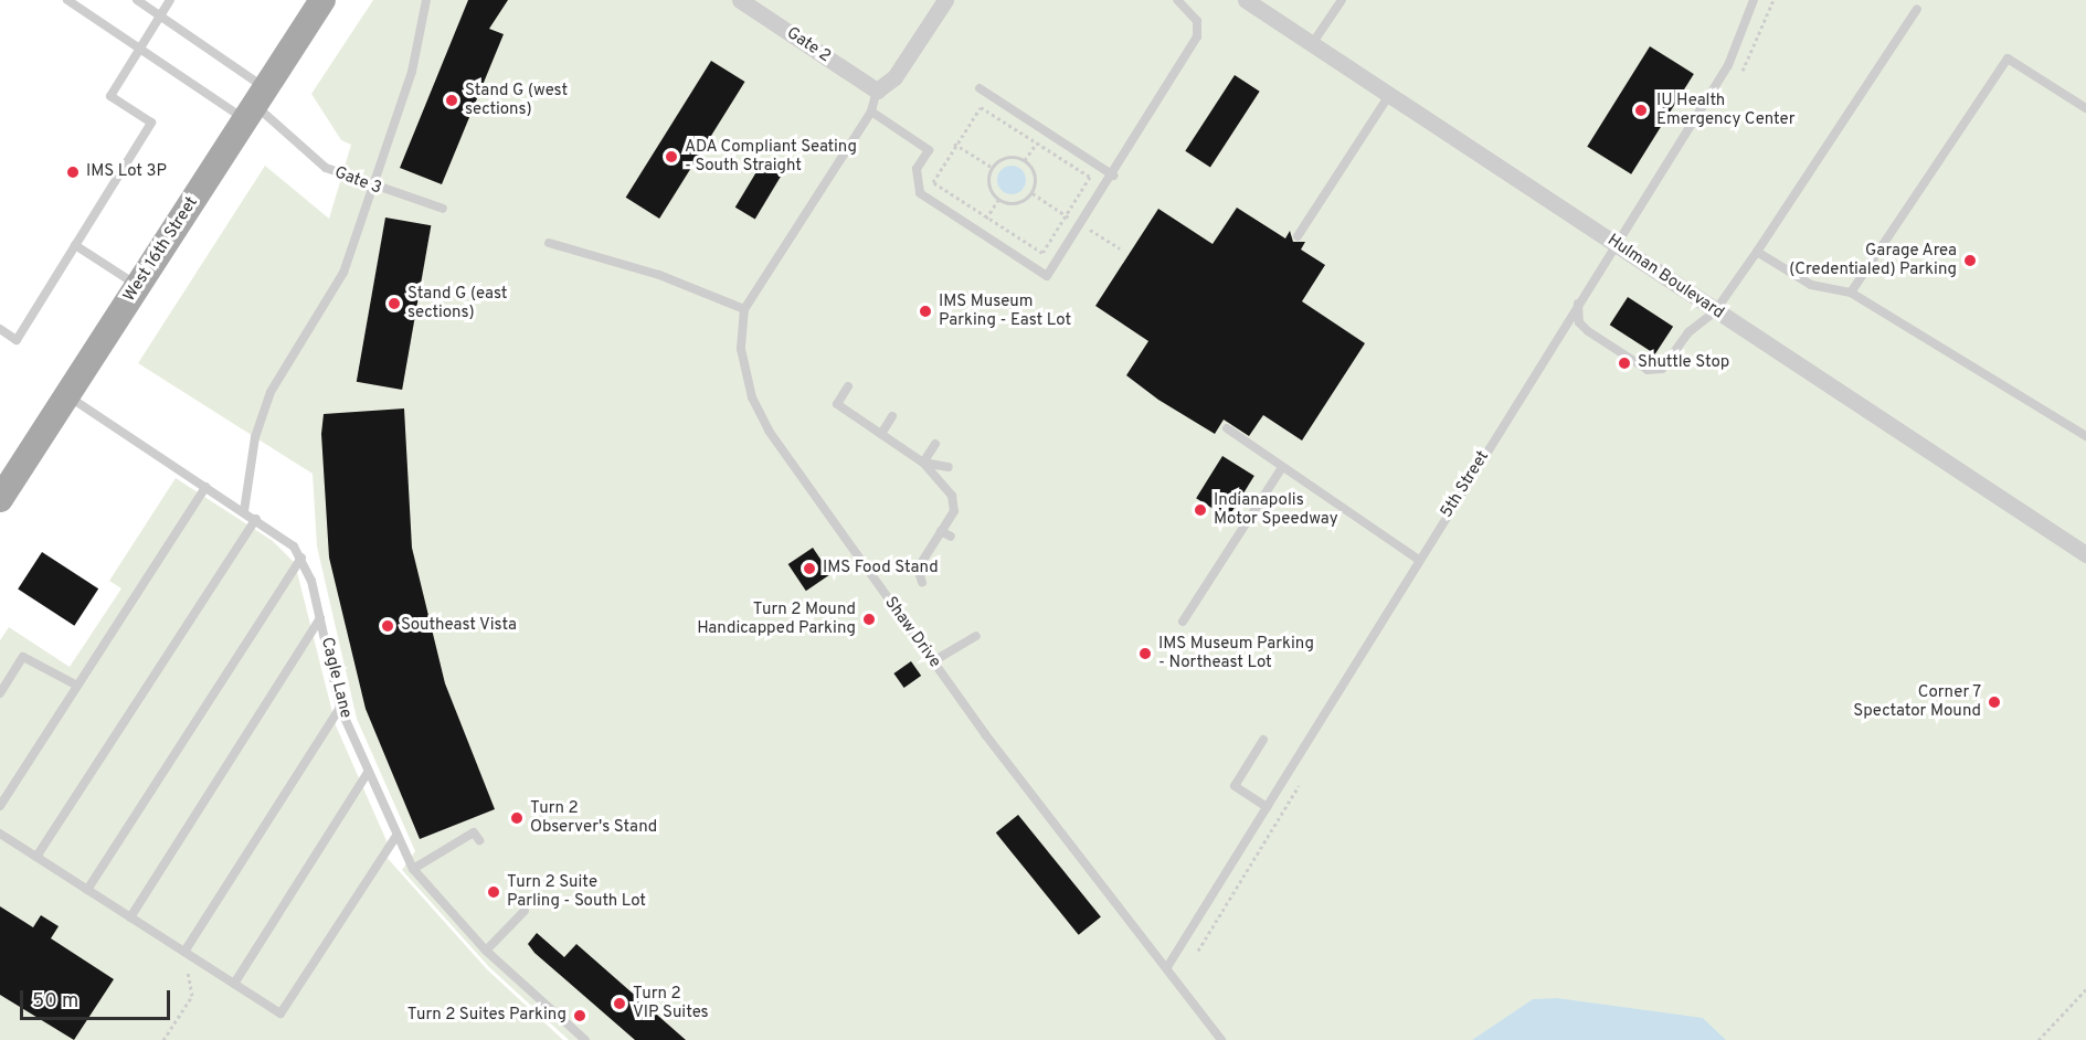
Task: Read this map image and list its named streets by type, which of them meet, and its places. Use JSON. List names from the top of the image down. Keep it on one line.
{"streets":{"main road":["West 16th Street"],"street":["Gate 2","Hulman Boulevard"],"lane":["Gate 3","5th Street","Shaw Drive","Cagle Lane"]},"crossings":[["Gate 3","West 16th Street"],["Hulman Boulevard","5th Street"],["5th Street","Shaw Drive"]],"places":["Stand G (west sections)","IU Health Emergency Center","ADA Compliant Seating - South Straight","IMS Lot 3P","Garage Area (Credentialed) Parking","Stand G (east sections)","IMS Museum Parking - East Lot","Shuttle Stop","Indianapolis Motor Speedway","IMS Food Stand","Turn 2 Mound Handicapped Parking","Southeast Vista","IMS Museum Parking - Northeast Lot","Corner 7 Spectator Mound","Turn 2 Observer's Stand","Turn 2 Suite Parling - South Lot","Turn 2 VIP Suites","Turn 2 Suites Parking"],"scale_bar":"50 m"}
